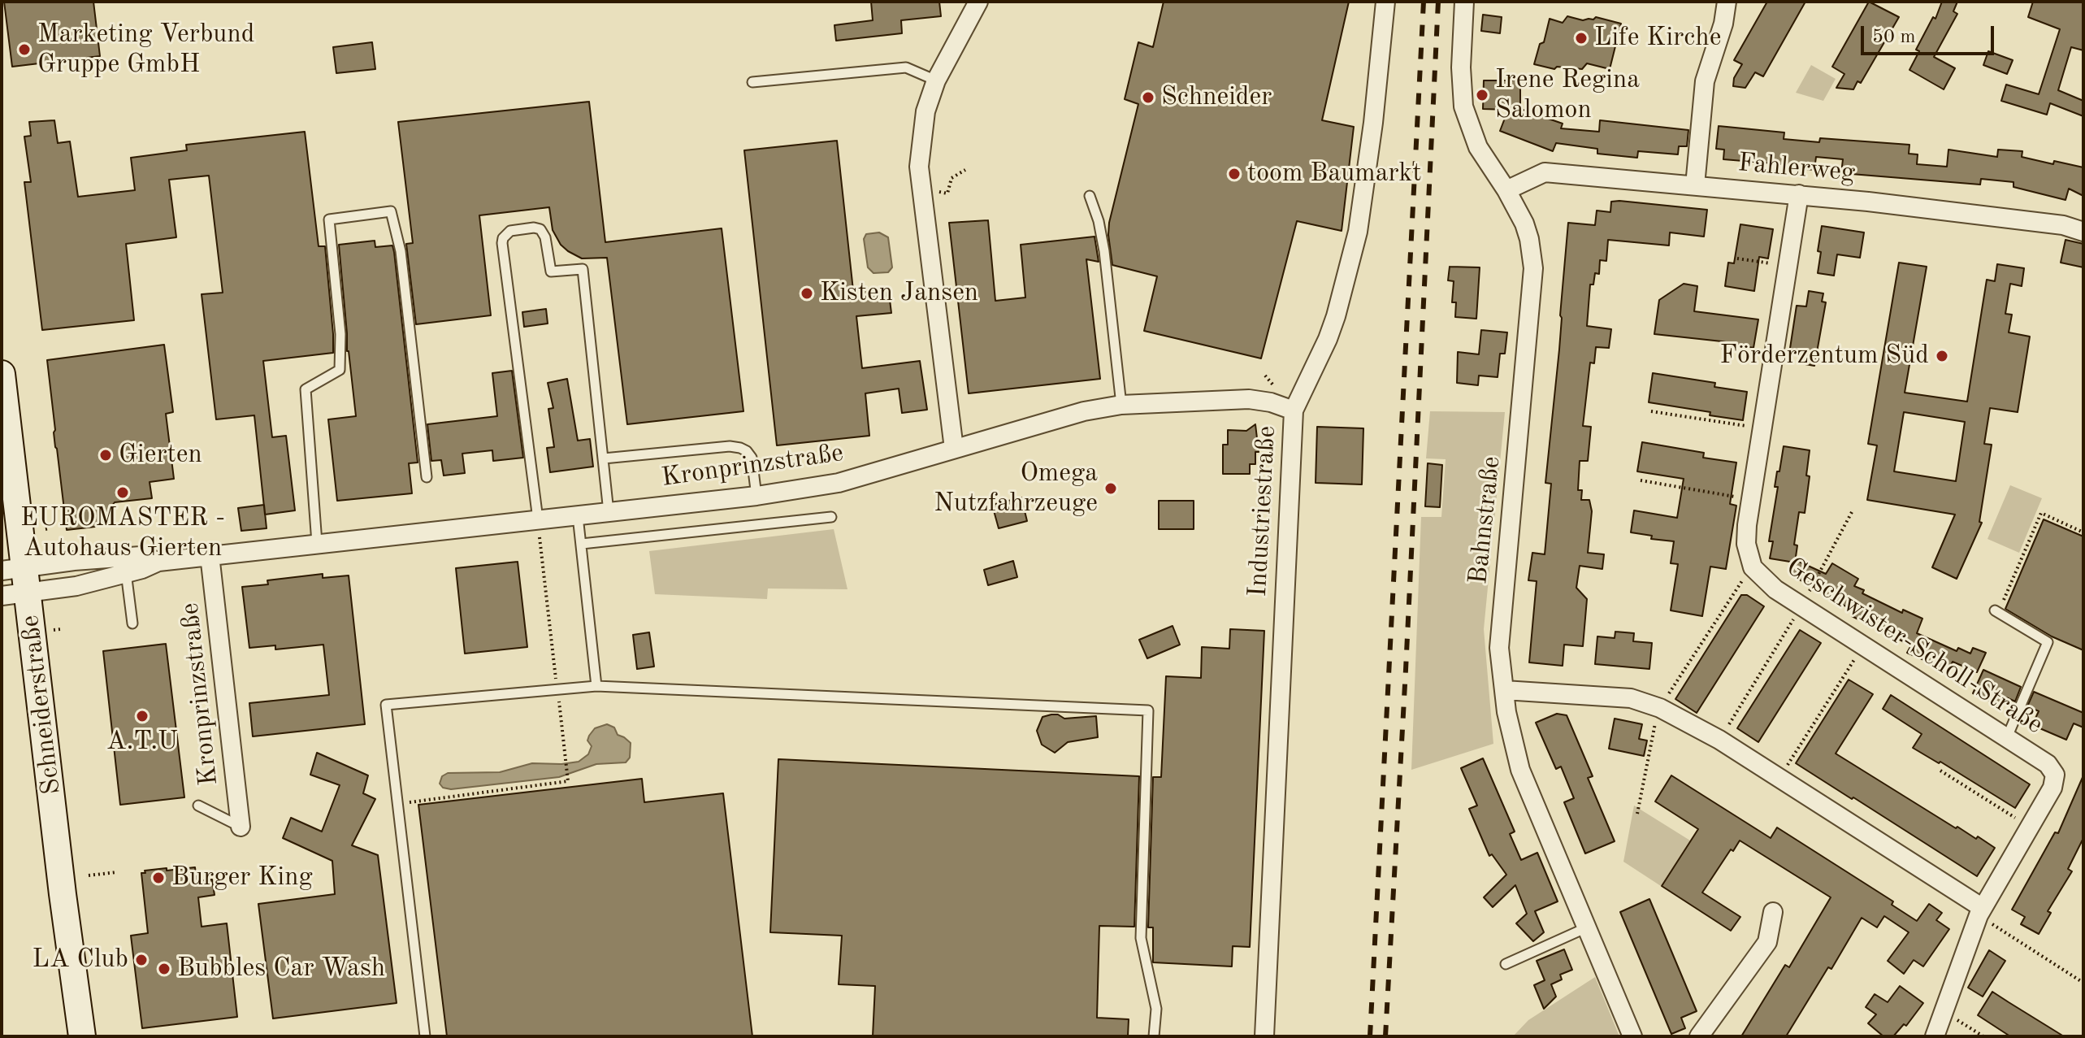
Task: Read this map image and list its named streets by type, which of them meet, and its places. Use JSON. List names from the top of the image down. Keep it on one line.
{"streets":{"main road":["Schneiderstraße"],"street":["Fahlerweg","Kronprinzstraße","Industriestraße","Bahnstraße","Geschwister-Scholl-Straße"]},"crossings":[["Fahlerweg","Bahnstraße"],["Fahlerweg","Geschwister-Scholl-Straße"],["Kronprinzstraße","Industriestraße"],["Kronprinzstraße","Schneiderstraße"]],"places":["Life Kirche","Marketing Verbund Gruppe GmbH","Irene Regina Salomon","Schneider","toom Baumarkt","Kisten Jansen","Förderzentum Süd","Gierten","Omega Nutzfahrzeuge","EUROMASTER - Autohaus Gierten","A.T.U","Burger King","LA Club","Bubbles Car Wash"],"scale_bar":"50 m"}
